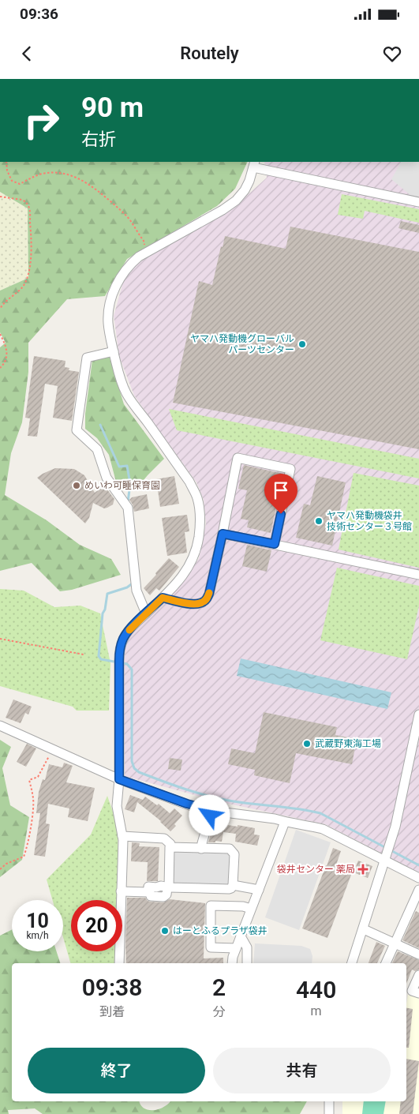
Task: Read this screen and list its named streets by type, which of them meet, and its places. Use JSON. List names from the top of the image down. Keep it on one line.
{"places":{"other":["ヤマハ発動機グローバル パーツセンター","めいわ可睡保育園","ヤマハ発動機袋井 技術センター３号館","武蔵野東海工場","はーとふるプラザ袋井"],"health":["袋井センター 薬局"]},"page":{"status":"09:36","header":"Routely","turn":["90 m","右折"],"speed":"10 km/h","limit":"20","eta":["09:38","到着","2","分","440","m"],"buttons":["終了","共有"]}}
